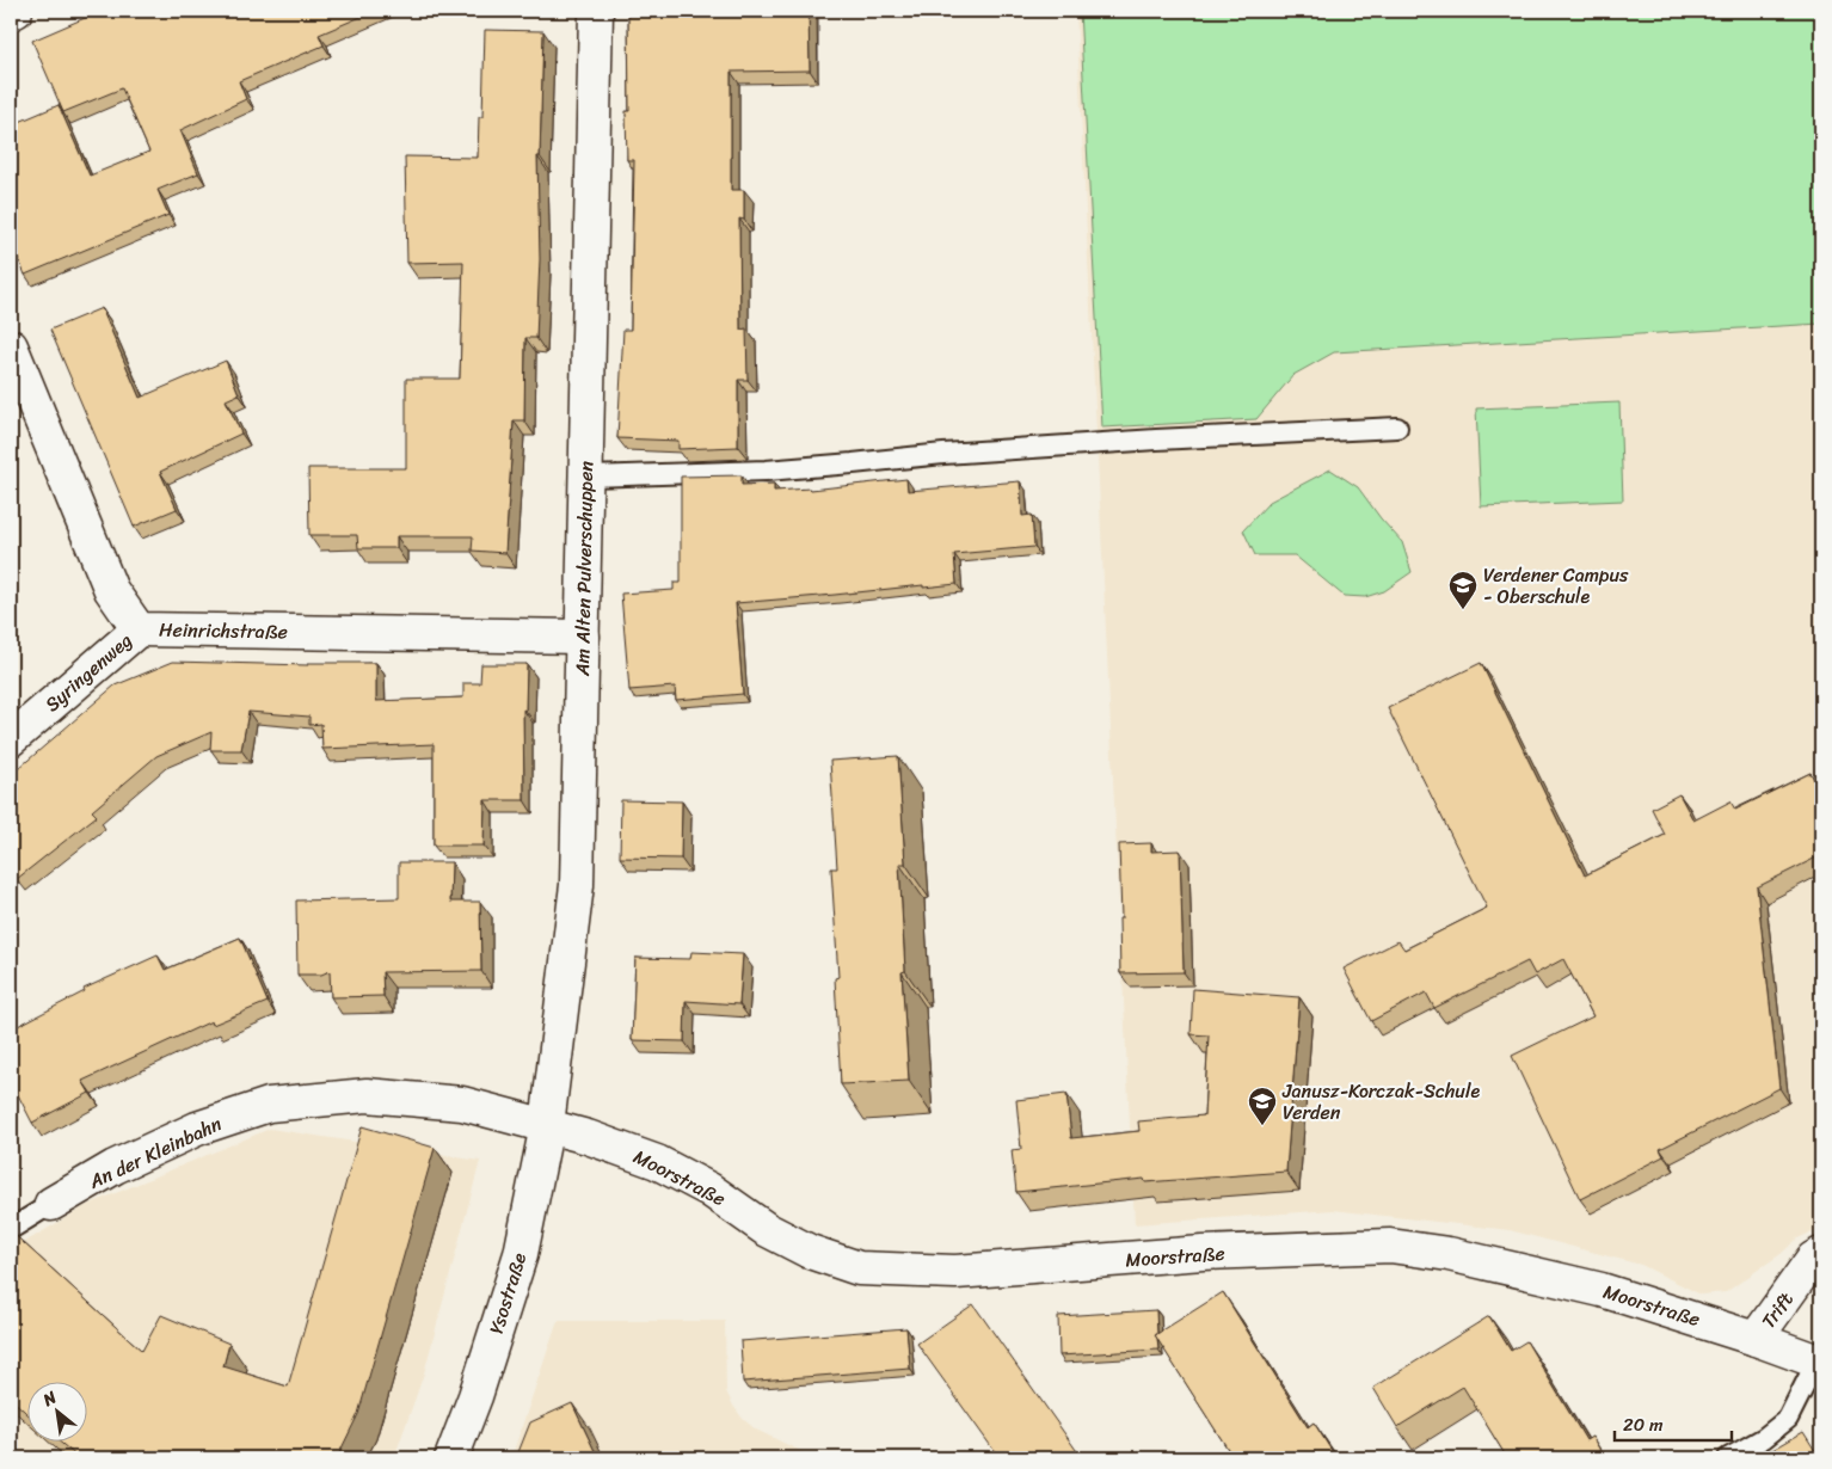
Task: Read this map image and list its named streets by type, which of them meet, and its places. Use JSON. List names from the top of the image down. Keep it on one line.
{"streets":{"street":["Am Alten Pulverschuppen","Heinrichstraße","Syringenweg","An der Kleinbahn","Moorstraße","Ysostraße","Trift"]},"crossings":[["Am Alten Pulverschuppen","Heinrichstraße"],["Am Alten Pulverschuppen","An der Kleinbahn"],["Am Alten Pulverschuppen","Moorstraße"],["Am Alten Pulverschuppen","Ysostraße"],["Heinrichstraße","Syringenweg"],["An der Kleinbahn","Moorstraße"],["An der Kleinbahn","Ysostraße"],["Moorstraße","Ysostraße"],["Moorstraße","Trift"]],"places":{"school or university":["Verdener Campus - Oberschule","Janusz-Korczak-Schule Verden"]},"scale_bar":"20 m","north":"top left"}
